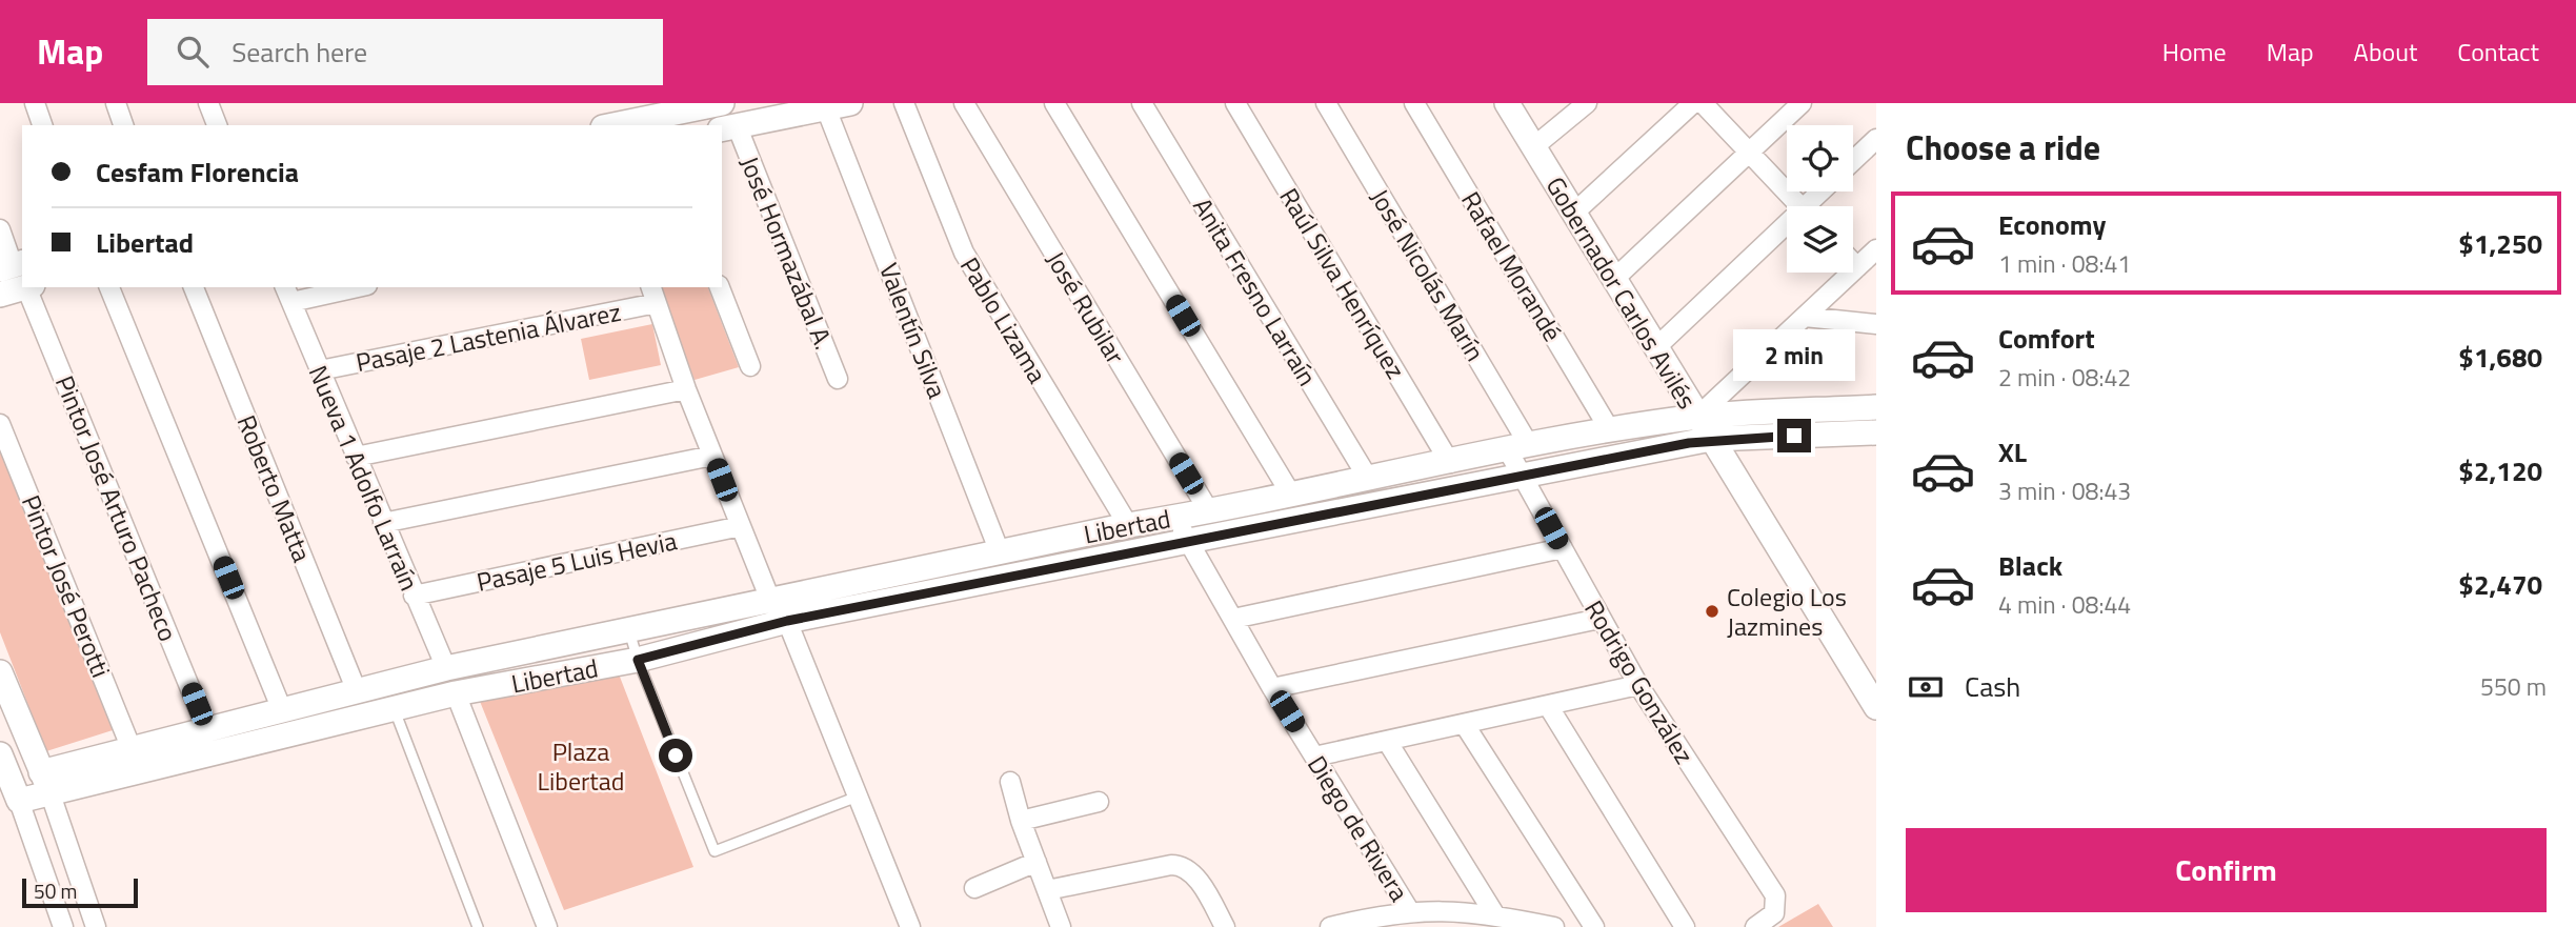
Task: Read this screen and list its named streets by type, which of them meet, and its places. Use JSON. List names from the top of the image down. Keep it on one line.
{"streets":{"street":["José Hormazábal A.","Rafael Morandé","José Nicolás Marín","Raúl Silva Henríquez","Anita Fresno Larraín","Gobernador Carlos Avilés","José Rubilar","Pablo Lizama","Valentín Silva","Pasaje 2 Lastenia Álvarez","Nueva 1 Adolfo Larraín","Roberto Matta","Pintor José Arturo Pacheco","Libertad","Pasaje 5 Luis Hevia","Pintor José Perotti","Rodrigo González","Diego de Rivera"]},"crossings":[["Rafael Morandé","Libertad"],["José Nicolás Marín","Libertad"],["José Nicolás Marín","Rodrigo González"],["Raúl Silva Henríquez","Libertad"],["Anita Fresno Larraín","Libertad"],["Gobernador Carlos Avilés","Libertad"],["José Rubilar","Libertad"],["Pablo Lizama","Libertad"],["Valentín Silva","Libertad"],["Pasaje 2 Lastenia Álvarez","Nueva 1 Adolfo Larraín"],["Nueva 1 Adolfo Larraín","Libertad"],["Nueva 1 Adolfo Larraín","Pasaje 5 Luis Hevia"],["Roberto Matta","Libertad"],["Pintor José Arturo Pacheco","Libertad"],["Libertad","Pintor José Perotti"],["Libertad","Rodrigo González"],["Libertad","Diego de Rivera"]],"parks":["Plaza Libertad"],"places":["Colegio Los Jazmines"],"scale_bar":"50 m","page":{"header":"Map","search":"Search here","nav":["Home","Map","About","Contact"],"heading":"Choose a ride","banner":["Cesfam Florencia","Libertad"],"list":[{"name":"Economy","note":"1 min · 08:41","value":"$1,250"},{"name":"Comfort","note":"2 min · 08:42","value":"$1,680"},{"name":"XL","note":"3 min · 08:43","value":"$2,120"},{"name":"Black","note":"4 min · 08:44","value":"$2,470"}],"bubble":"2 min","pay":["Cash","550 m"],"buttons":"Confirm","scale":"50 m"}}
